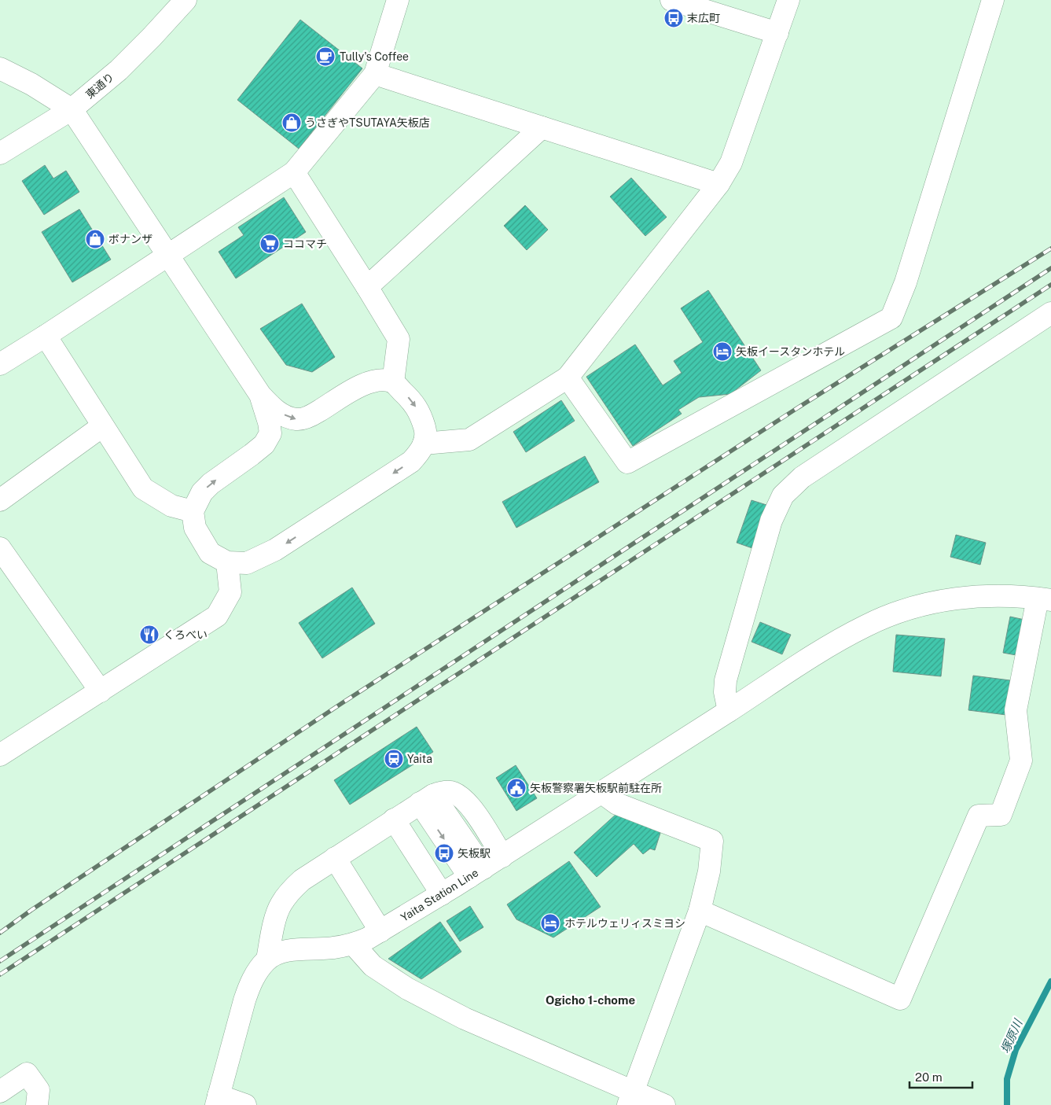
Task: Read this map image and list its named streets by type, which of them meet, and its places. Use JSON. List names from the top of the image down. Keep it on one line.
{"streets":{"street":["東通り","Yaita Station Line"]},"districts":["Ogicho 1-chome"],"water":["塚原川"],"places":{"bus stop":["末広町","矢板駅"],"cafe":["Tully's Coffee"],"shop":["うさぎやTSUTAYA矢板店","ボナンザ"],"supermarket":["ココマチ"],"hotel":["矢板イースタンホテル","ホテルウェリィスミヨシ"],"restaurant":["くろべい"],"station":["Yaita"],"public building":["矢板警察署矢板駅前駐在所"]},"scale_bar":"20 m"}
